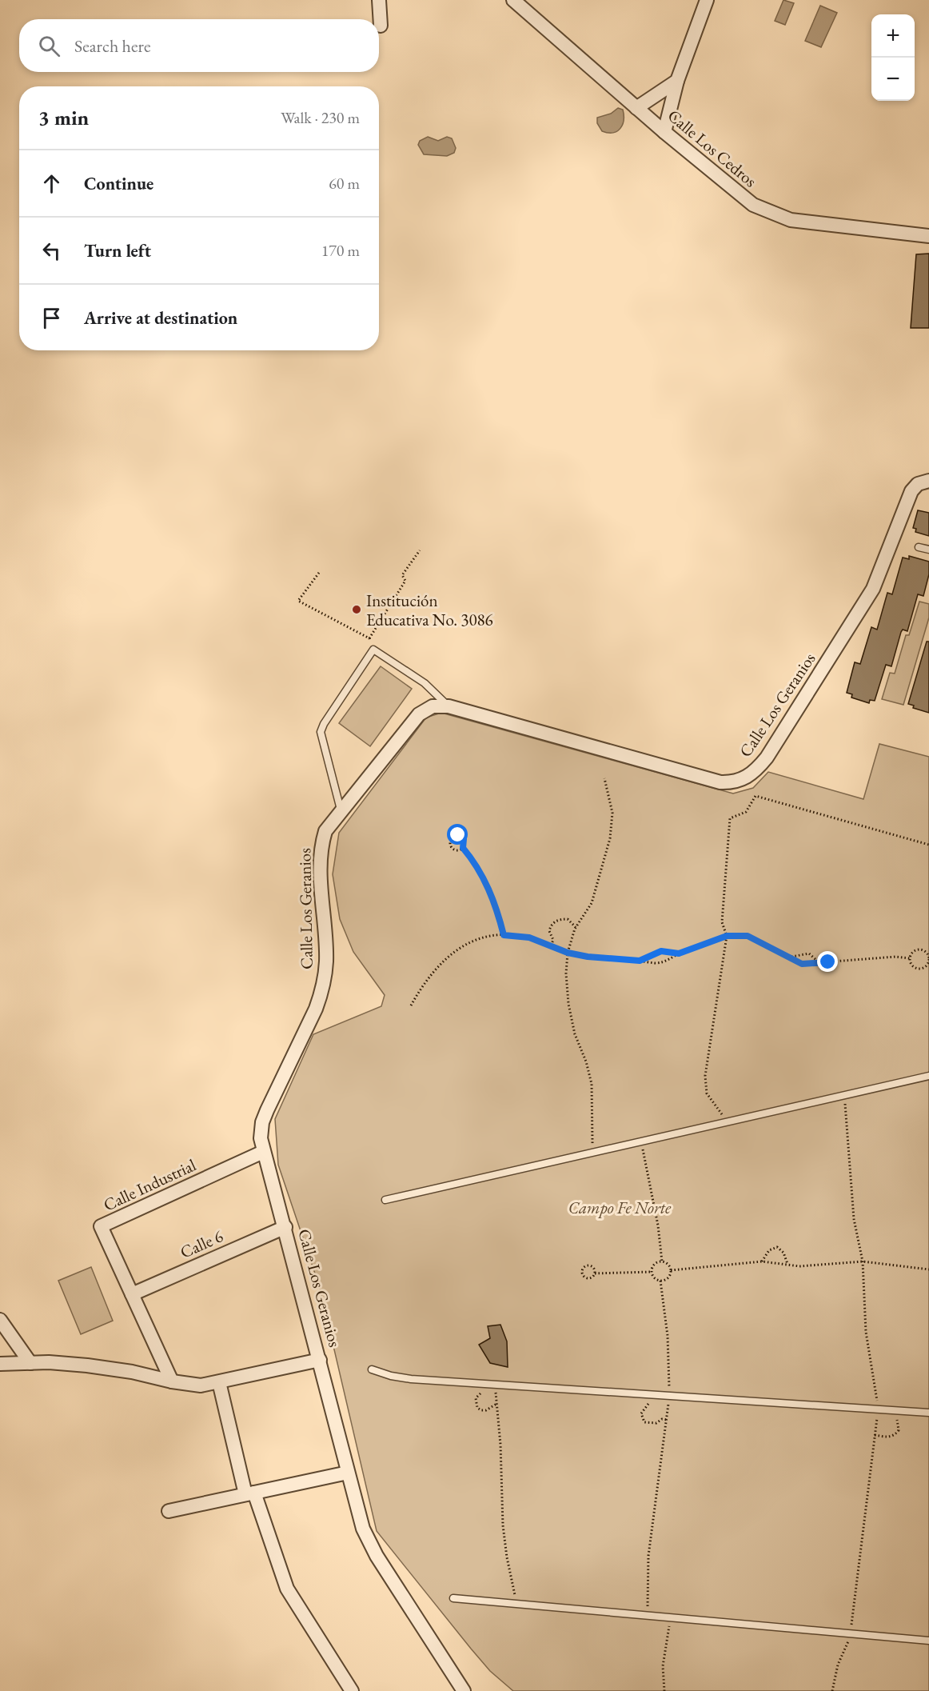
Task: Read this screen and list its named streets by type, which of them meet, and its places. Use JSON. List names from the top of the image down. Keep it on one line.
{"streets":{"street":["Calle Los Cedros","Calle Los Geranios","Calle Industrial","Calle 6"]},"crossings":[["Calle Los Geranios","Calle Industrial"],["Calle Los Geranios","Calle 6"],["Calle Industrial","Calle 6"]],"parks":["Campo Fe Norte"],"places":["Institución Educativa No. 3086"],"page":{"map_buttons":["+","−"],"search":"Search here","heading":["3 min","Walk · 230 m"],"list":[["Continue","60 m"],["Turn left","170 m"],"Arrive at destination"]}}
